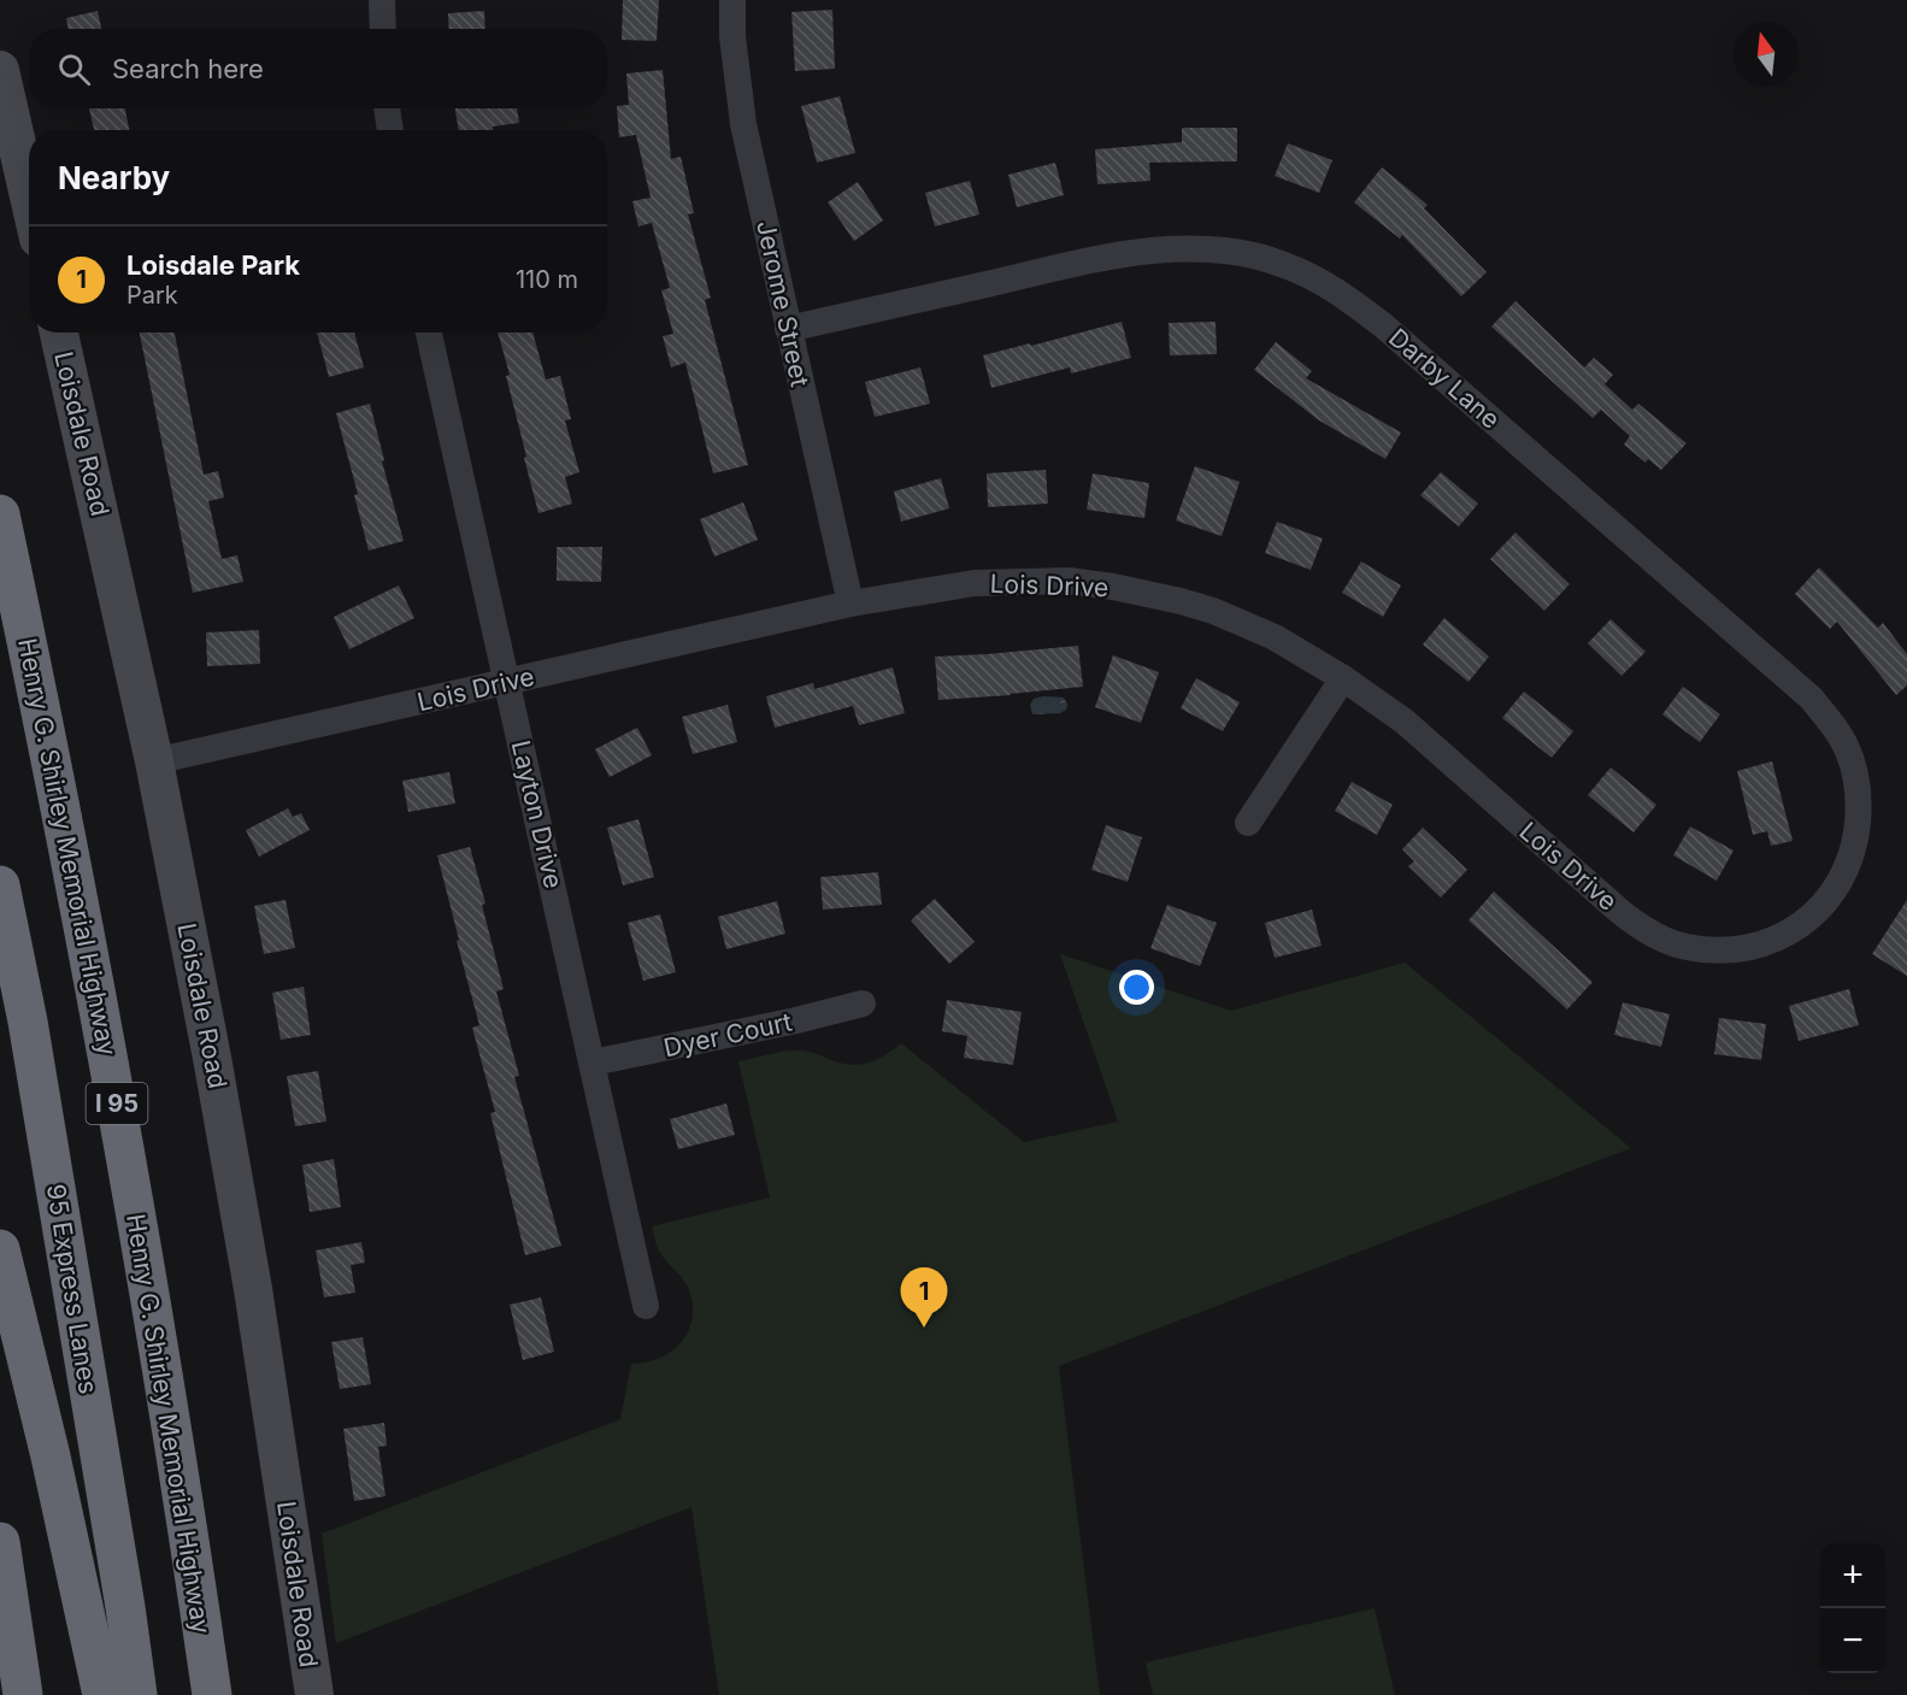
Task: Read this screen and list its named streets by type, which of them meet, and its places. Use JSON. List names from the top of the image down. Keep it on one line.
{"streets":{"highway":["Henry G. Shirley Memorial Highway","I 95","95 Express Lanes"],"main road":["Loisdale Road"],"street":["Jerome Street","Darby Lane","Lois Drive","Layton Drive","Dyer Court"]},"crossings":[["Jerome Street","Darby Lane"],["Jerome Street","Lois Drive"],["Darby Lane","Lois Drive"],["Loisdale Road","Lois Drive"],["Lois Drive","Layton Drive"],["Layton Drive","Dyer Court"]],"north":"top","page":{"search":"Search here","heading":"Nearby","list":[{"mark":"1","name":"Loisdale Park","note":"Park","value":"110 m"}],"pins":"1","map_buttons":["+","−"]}}
